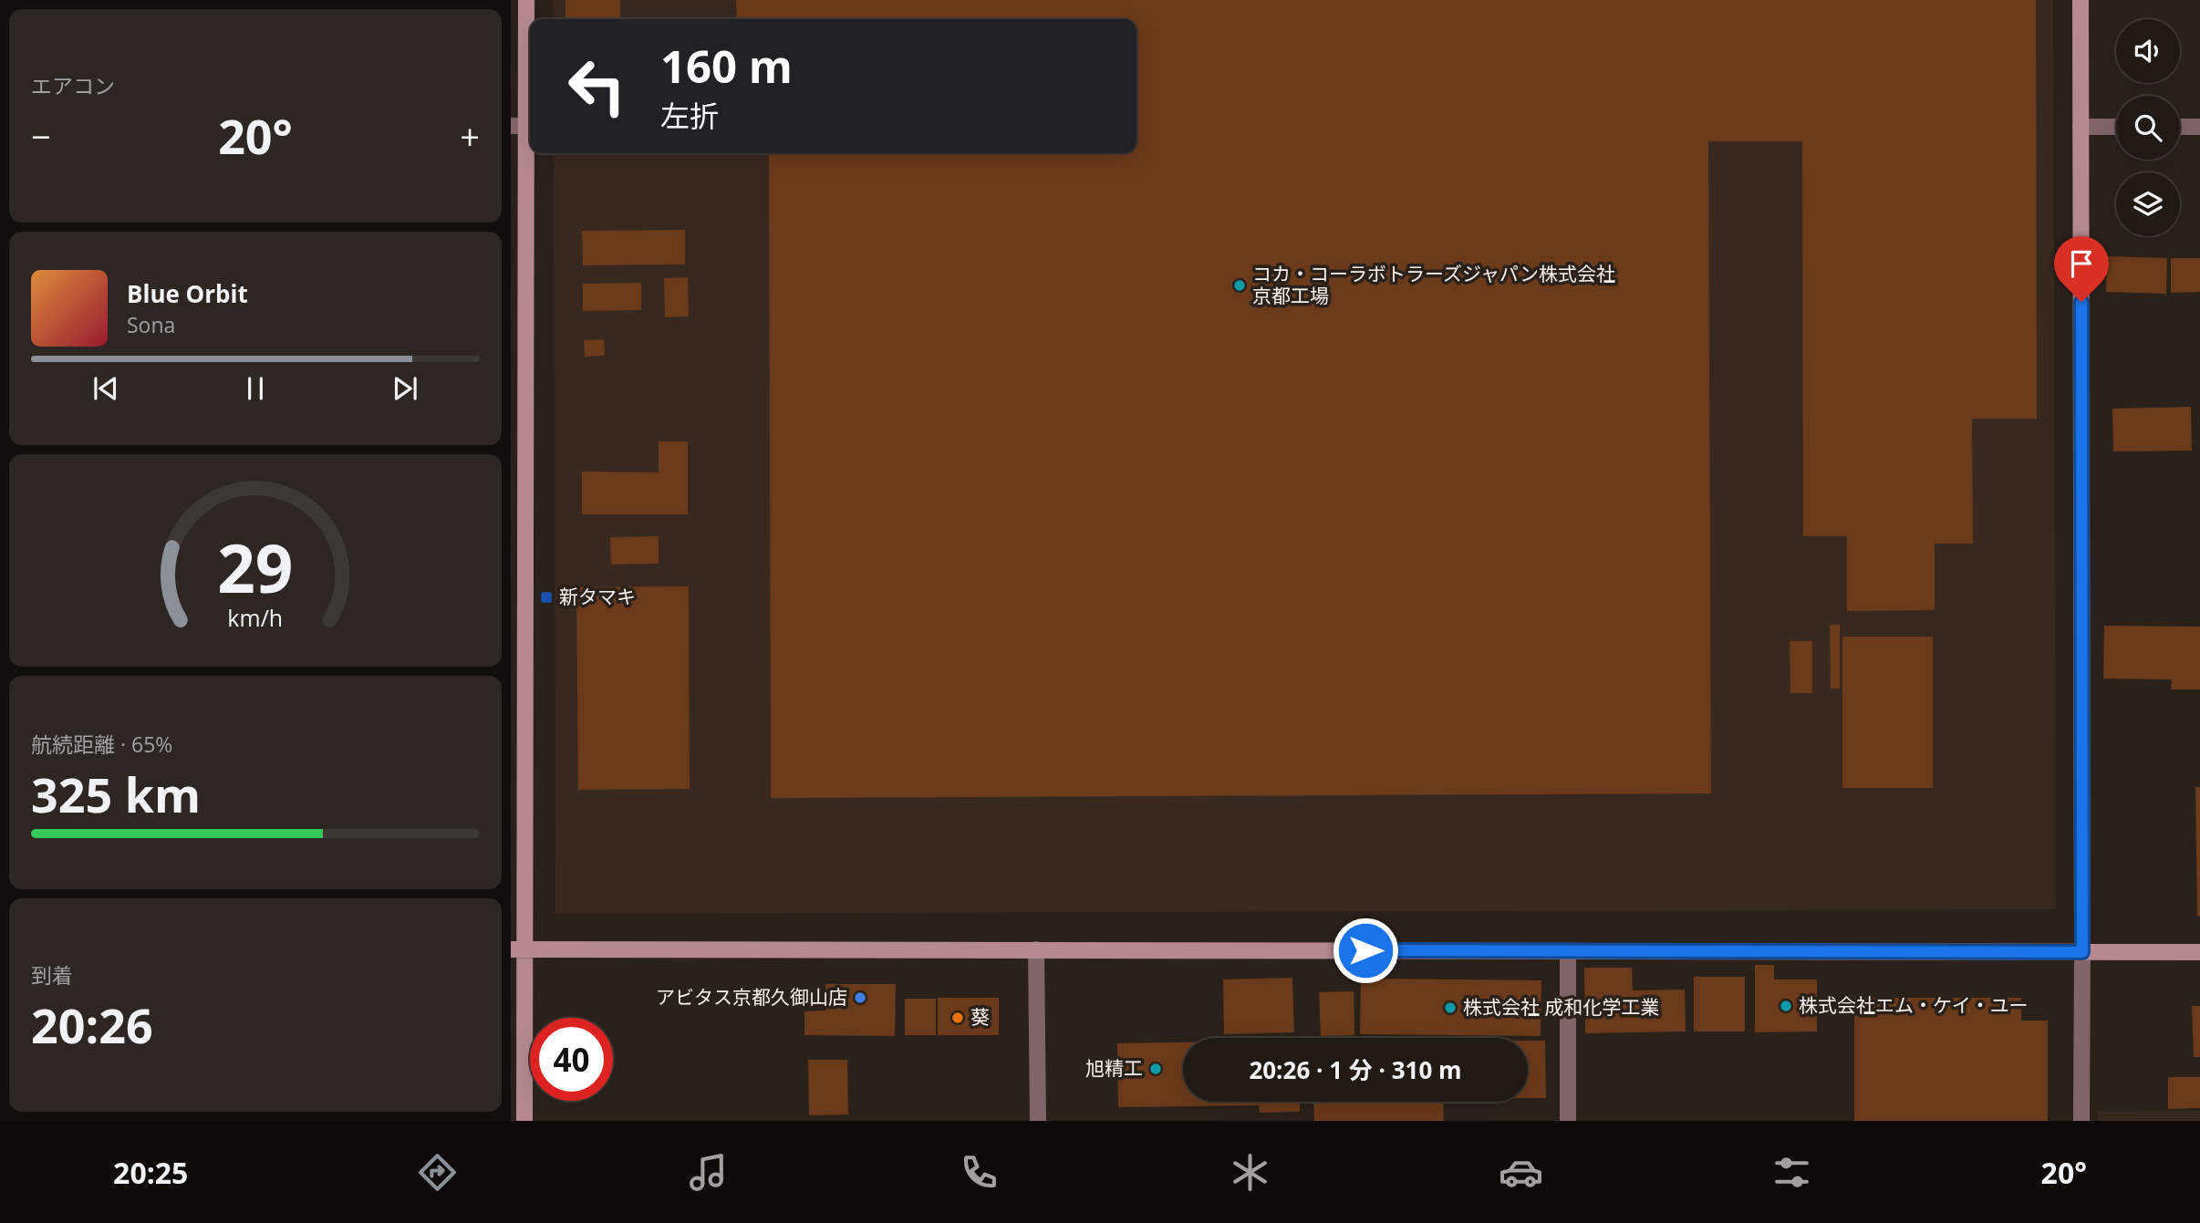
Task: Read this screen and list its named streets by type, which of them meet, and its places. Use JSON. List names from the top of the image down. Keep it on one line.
{"places":{"other":["コカ・コーラボトラーズジャパン株式会社 京都工場","アビタス京都久御山店","株式会社エム・ケイ・ユー","株式会社 成和化学工業","葵","旭精工"],"transit":["新タマキ"]},"page":{"tile":["エアコン",["航続距離 · 65%","325 km"],["到着","20:26"]],"turn":["160 m","左折"],"heat":["−","20°","+"],"song":["Blue Orbit","Sona"],"limit":"40","trip":"20:26 · 1 分 · 310 m","tabs":["20:25","20°"],"gauge":["29","km/h"]}}
